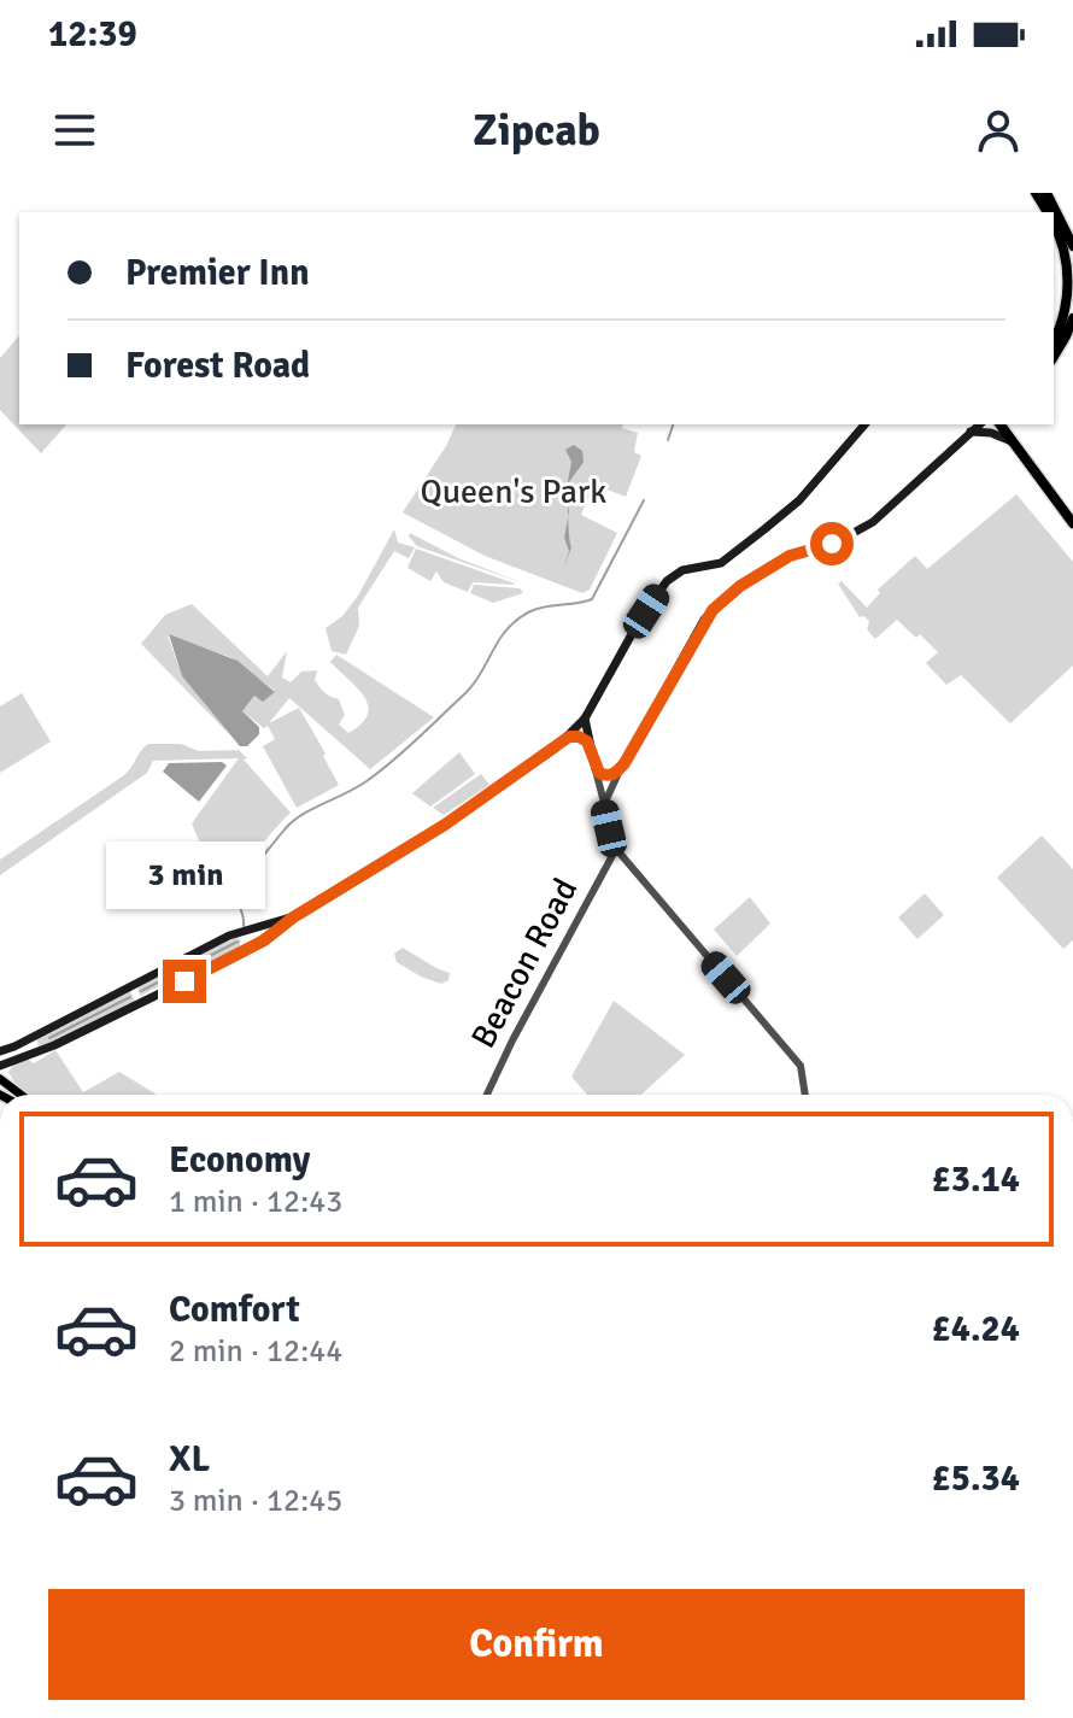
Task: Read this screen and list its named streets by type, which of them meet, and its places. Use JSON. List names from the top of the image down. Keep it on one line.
{"streets":{"street":["Beacon Road"]},"parks":["Queen's Park"],"page":{"status":"12:39","header":"Zipcab","banner":["Premier Inn","Forest Road"],"bubble":"3 min","list":[{"name":"Economy","note":"1 min · 12:43","value":"£3.14"},{"name":"Comfort","note":"2 min · 12:44","value":"£4.24"},{"name":"XL","note":"3 min · 12:45","value":"£5.34"}],"buttons":"Confirm"}}
